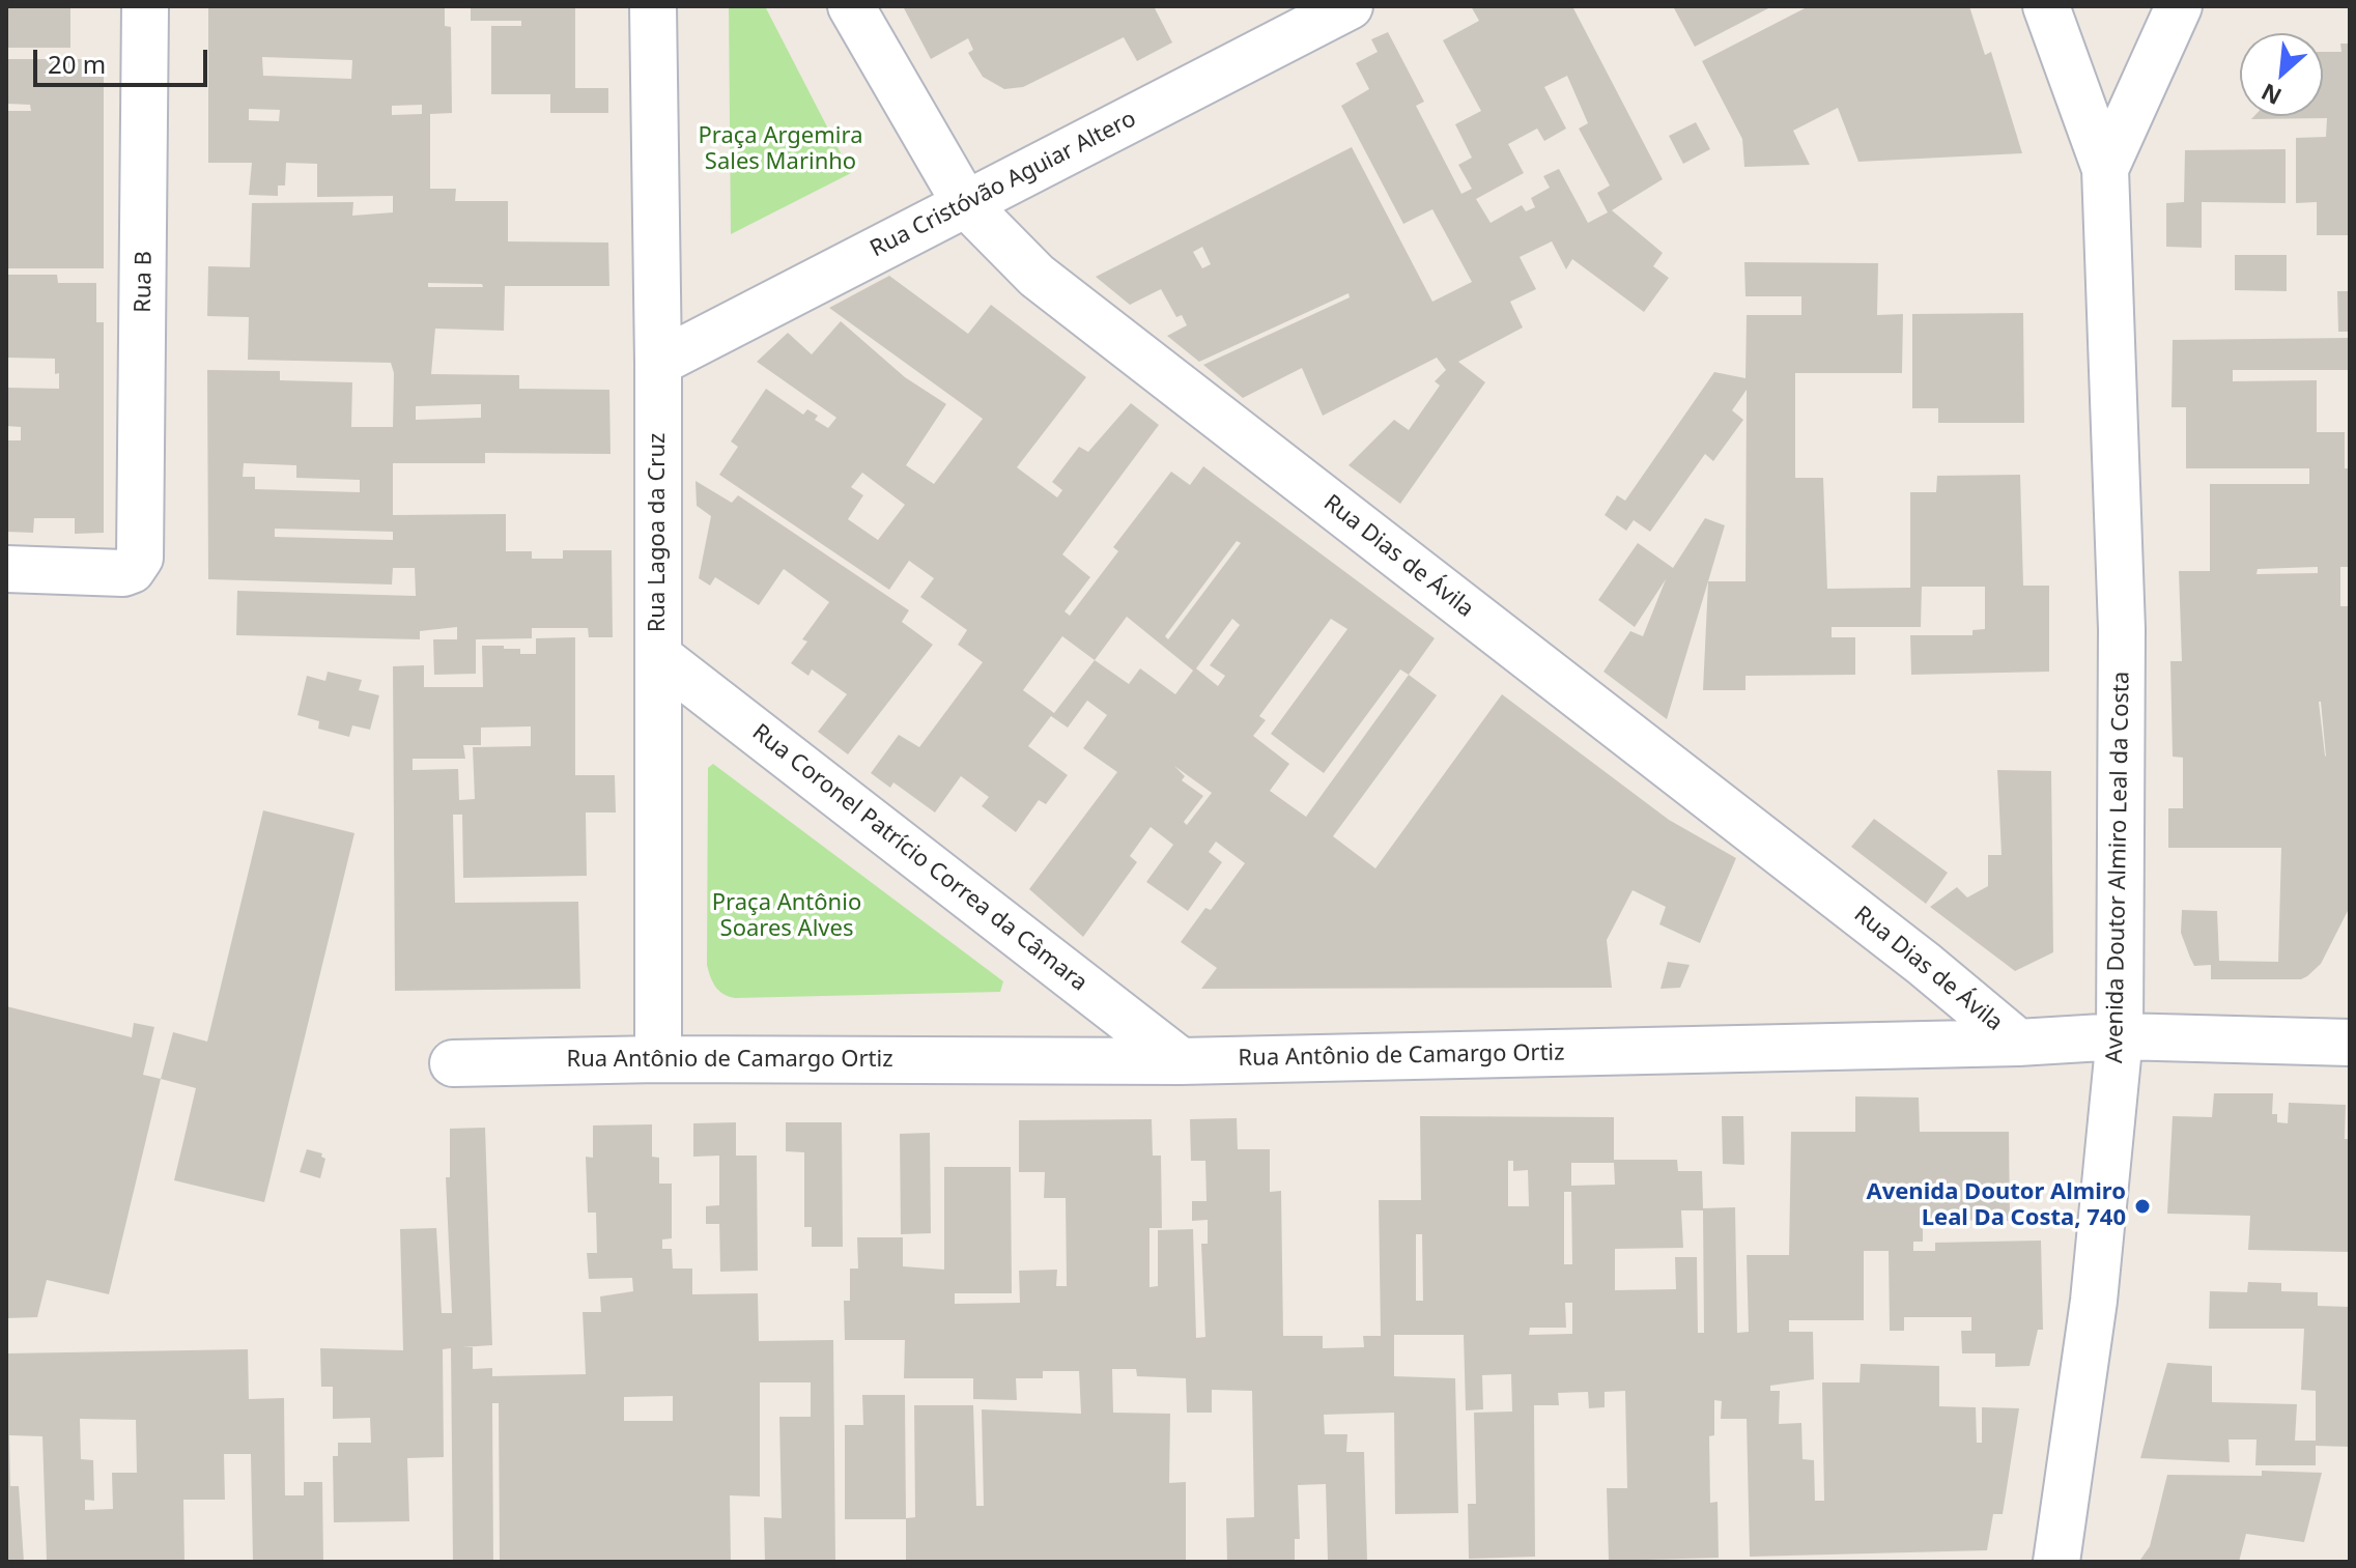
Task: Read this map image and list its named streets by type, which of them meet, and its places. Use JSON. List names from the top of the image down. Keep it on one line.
{"streets":{"street":["Rua Cristóvão Aguiar Altero","Rua B","Rua Lagoa da Cruz","Rua Dias de Ávila","Rua Coronel Patrício Correa da Câmara","Avenida Doutor Almiro Leal da Costa","Rua Antônio de Camargo Ortiz"]},"crossings":[["Rua Cristóvão Aguiar Altero","Rua Lagoa da Cruz"],["Rua Cristóvão Aguiar Altero","Rua Dias de Ávila"],["Rua Lagoa da Cruz","Rua Coronel Patrício Correa da Câmara"],["Rua Lagoa da Cruz","Rua Antônio de Camargo Ortiz"],["Rua Dias de Ávila","Rua Antônio de Camargo Ortiz"],["Rua Coronel Patrício Correa da Câmara","Rua Antônio de Camargo Ortiz"],["Avenida Doutor Almiro Leal da Costa","Rua Antônio de Camargo Ortiz"]],"parks":["Praça Argemira Sales Marinho","Praça Antônio Soares Alves"],"places":["Avenida Doutor Almiro Leal Da Costa, 740"],"scale_bar":"20 m","north":"bottom left"}
